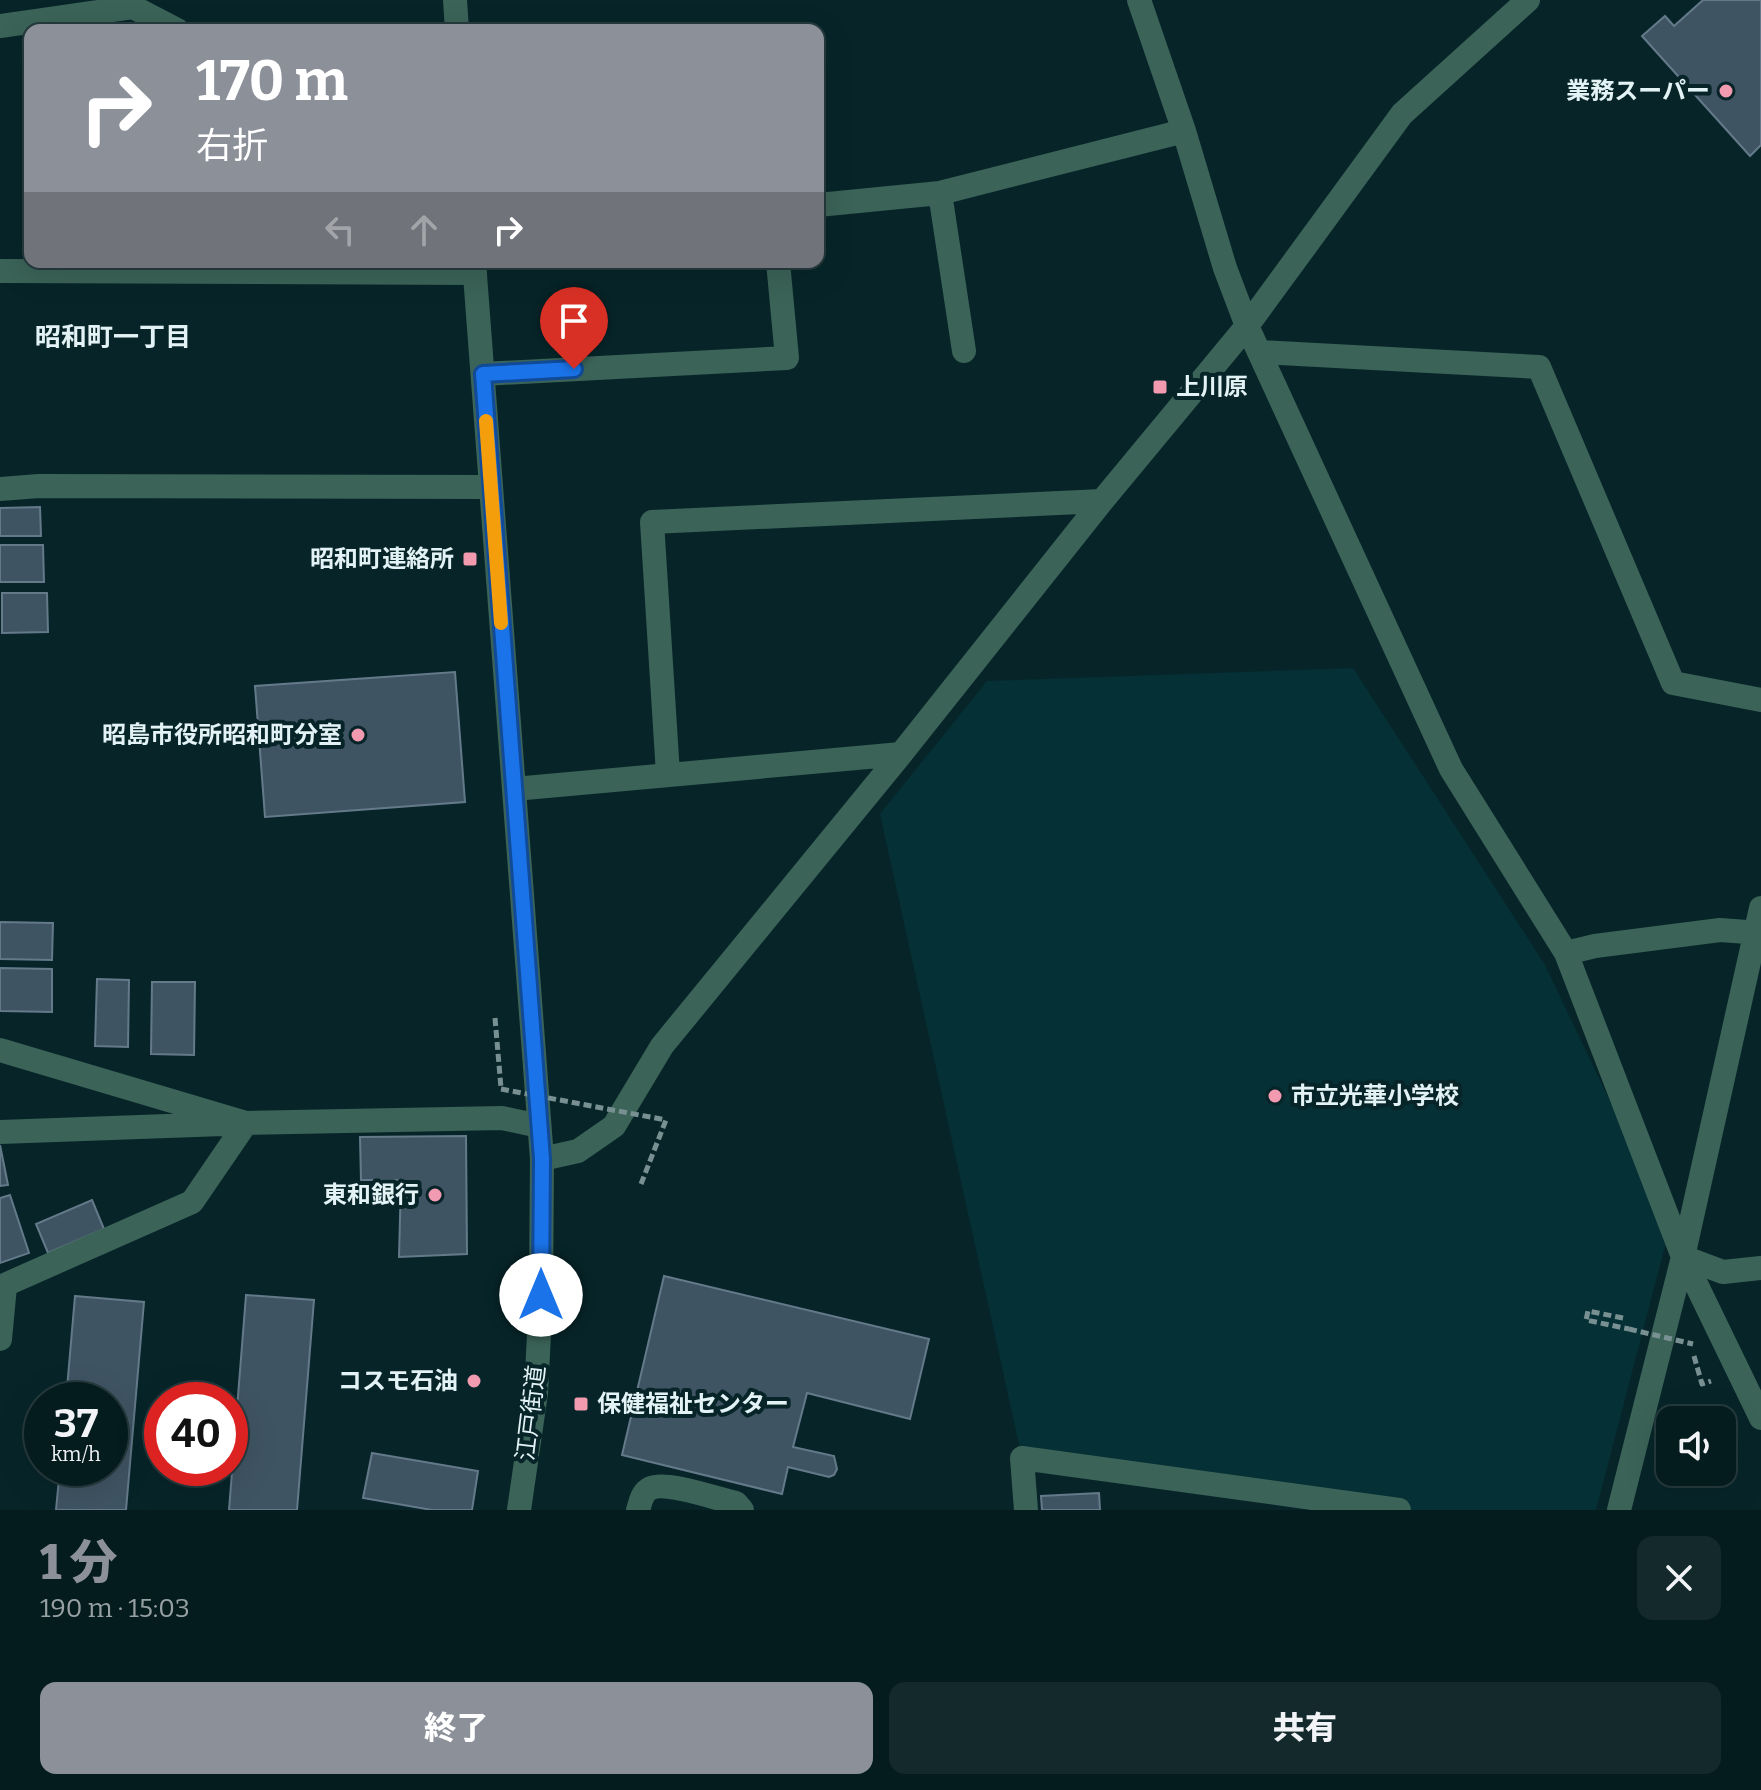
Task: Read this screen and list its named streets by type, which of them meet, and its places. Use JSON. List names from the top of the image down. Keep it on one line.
{"streets":{"street":["江戸街道"]},"districts":["昭和町一丁目"],"places":{"other":["業務スーパー","昭島市役所昭和町分室","市立光華小学校","東和銀行","コスモ石油"],"transit":["上川原","昭和町連絡所","保健福祉センター"]},"page":{"turn":["170 m","右折"],"speed":"37 km/h","limit":"40","heading":["1 分","190 m · 15:03"],"buttons":["終了","共有"]}}
